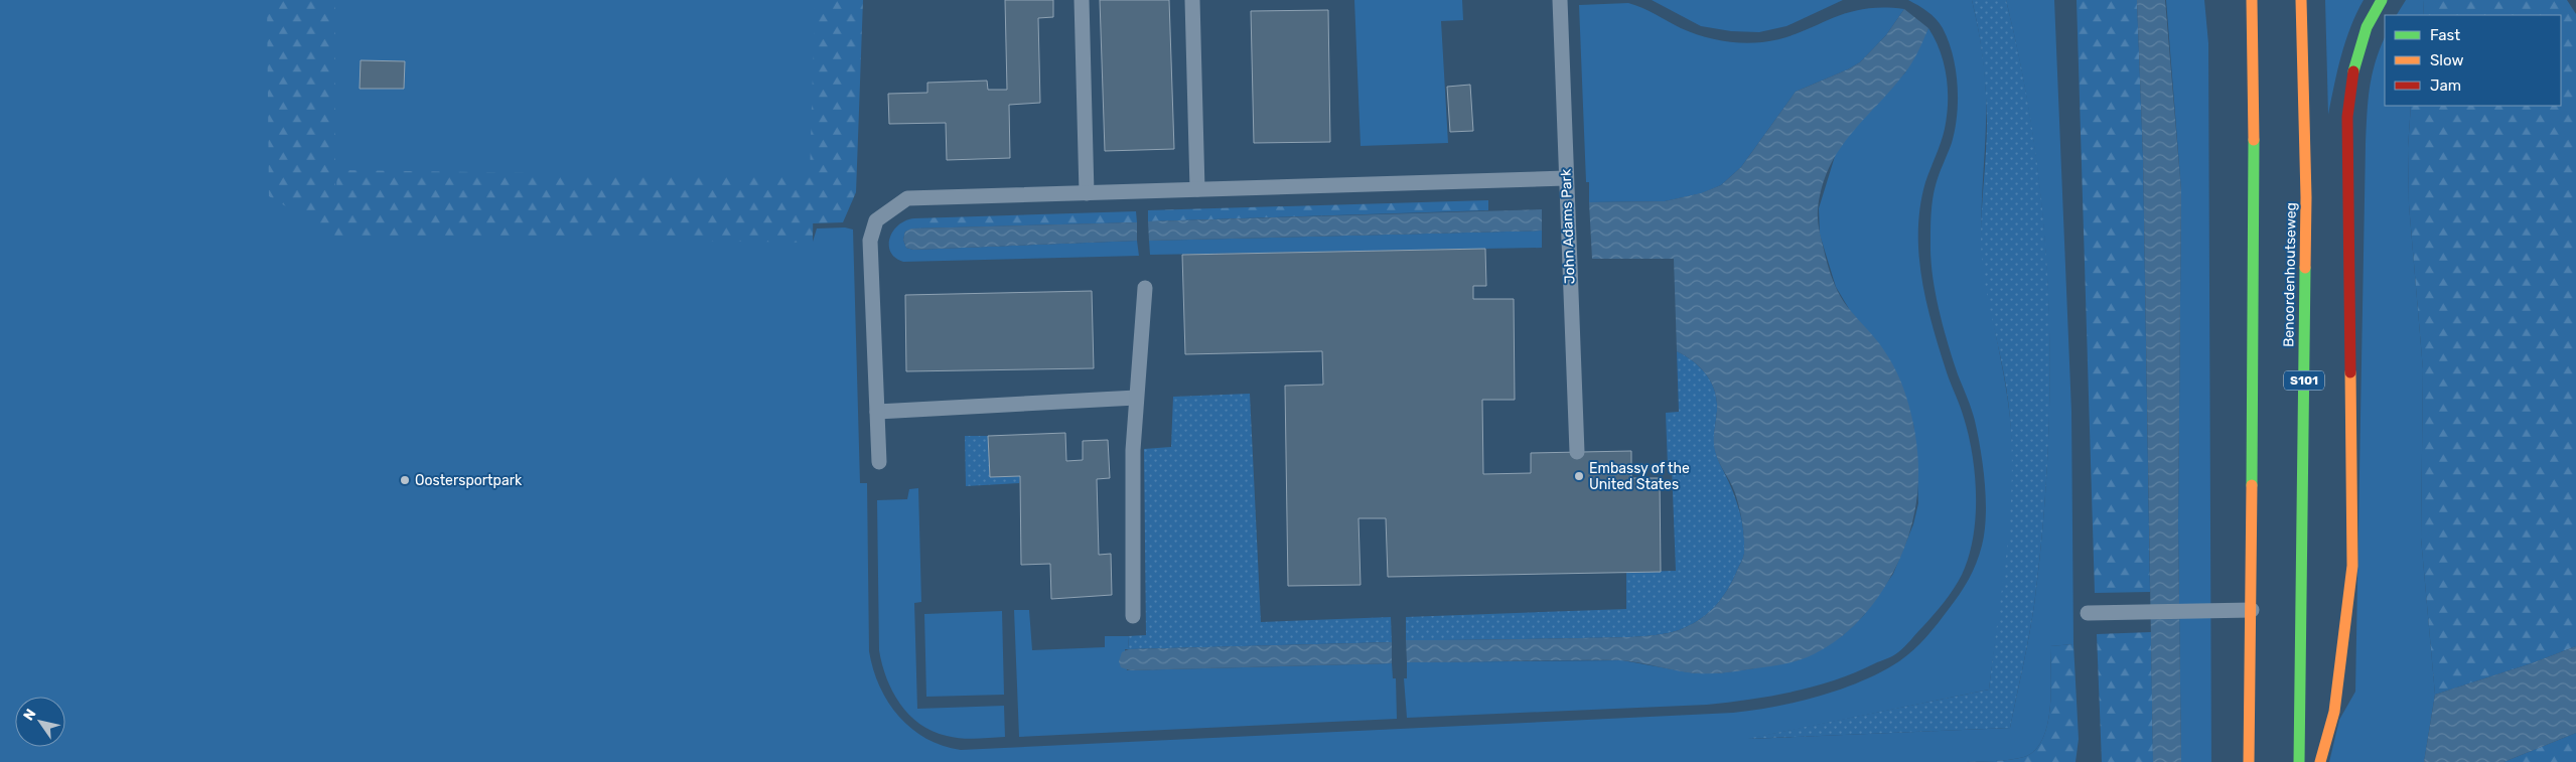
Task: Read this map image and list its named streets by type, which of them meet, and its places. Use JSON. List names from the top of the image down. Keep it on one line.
{"streets":{"main road":["Benoordenhoutseweg","S101"],"lane":["John Adams Park"]},"places":["Embassy of the United States","Oostersportpark"],"legend":["Fast","Slow","Jam"],"north":"top left"}
